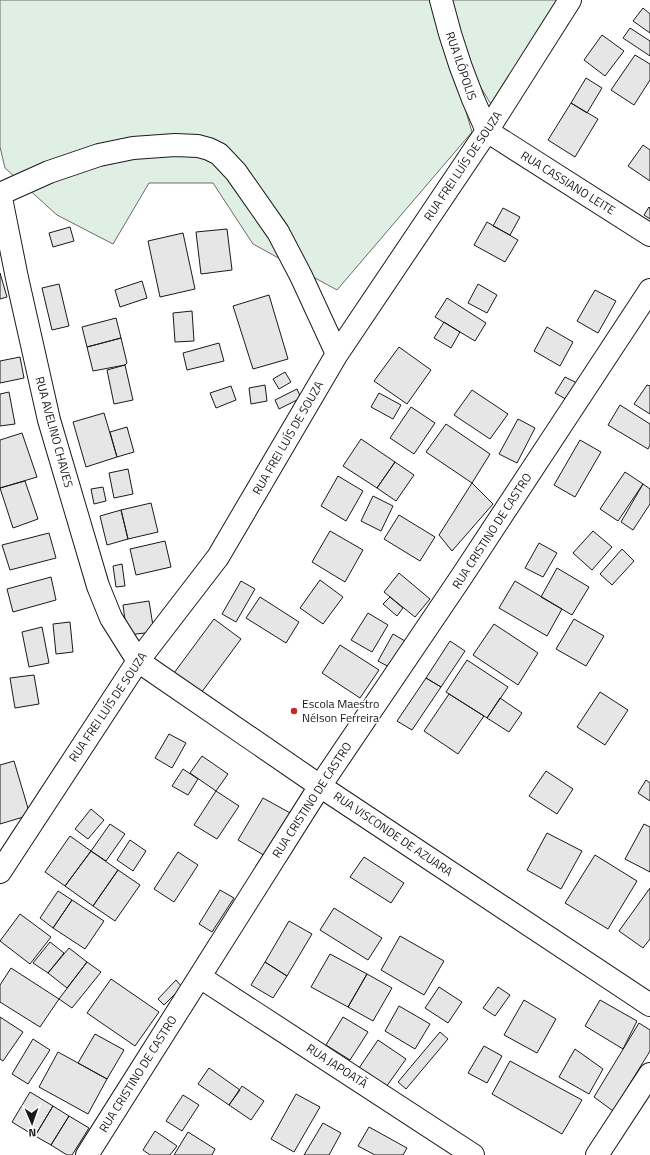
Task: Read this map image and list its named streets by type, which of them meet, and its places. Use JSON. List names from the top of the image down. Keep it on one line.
{"streets":{"street":["RUA ILÓPOLIS","RUA FREI LUÍS DE SOUZA","RUA CASSIANO LEITE","RUA AVELINO CHAVES","RUA CRISTINO DE CASTRO","RUA VISCONDE DE AZUARA","RUA JAPOATÃ"]},"crossings":[["RUA ILÓPOLIS","RUA FREI LUÍS DE SOUZA"],["RUA ILÓPOLIS","RUA CASSIANO LEITE"],["RUA FREI LUÍS DE SOUZA","RUA CASSIANO LEITE"],["RUA FREI LUÍS DE SOUZA","RUA AVELINO CHAVES"],["RUA FREI LUÍS DE SOUZA","RUA VISCONDE DE AZUARA"],["RUA AVELINO CHAVES","RUA VISCONDE DE AZUARA"],["RUA CRISTINO DE CASTRO","RUA VISCONDE DE AZUARA"],["RUA CRISTINO DE CASTRO","RUA JAPOATÃ"]],"places":["Escola Maestro Nélson Ferreira"],"north":"bottom"}
